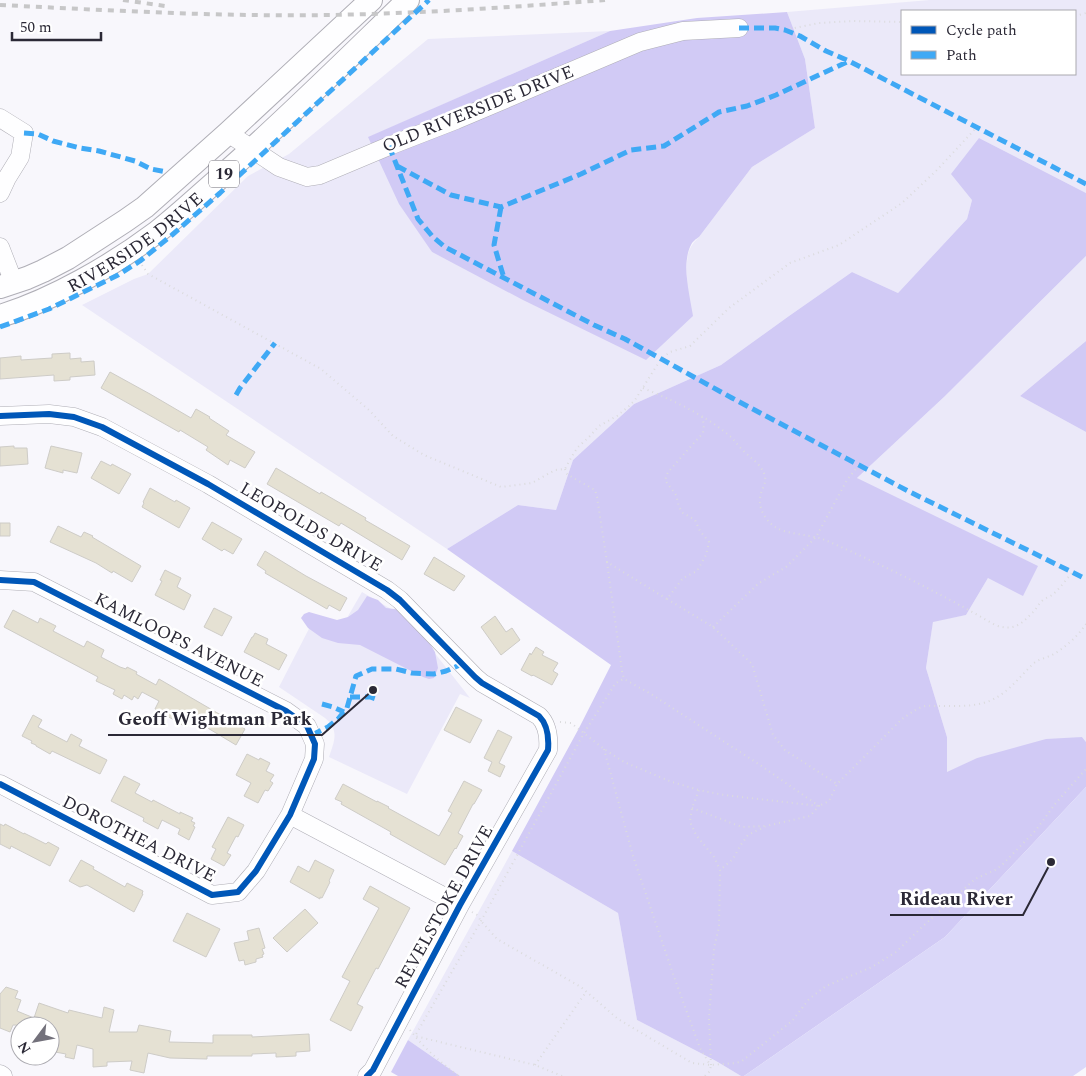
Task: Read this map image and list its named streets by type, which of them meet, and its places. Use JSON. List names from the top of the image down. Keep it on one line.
{"streets":{"main road":["19","RIVERSIDE DRIVE"],"street":["OLD RIVERSIDE DRIVE","LEOPOLDS DRIVE","KAMLOOPS AVENUE","DOROTHEA DRIVE","REVELSTOKE DRIVE"]},"crossings":[["OLD RIVERSIDE DRIVE","RIVERSIDE DRIVE"],["LEOPOLDS DRIVE","REVELSTOKE DRIVE"],["KAMLOOPS AVENUE","DOROTHEA DRIVE"]],"places":["Geoff Wightman Park","Rideau River"],"legend":["Cycle path","Path"],"scale_bar":"50 m","north":"bottom left"}
